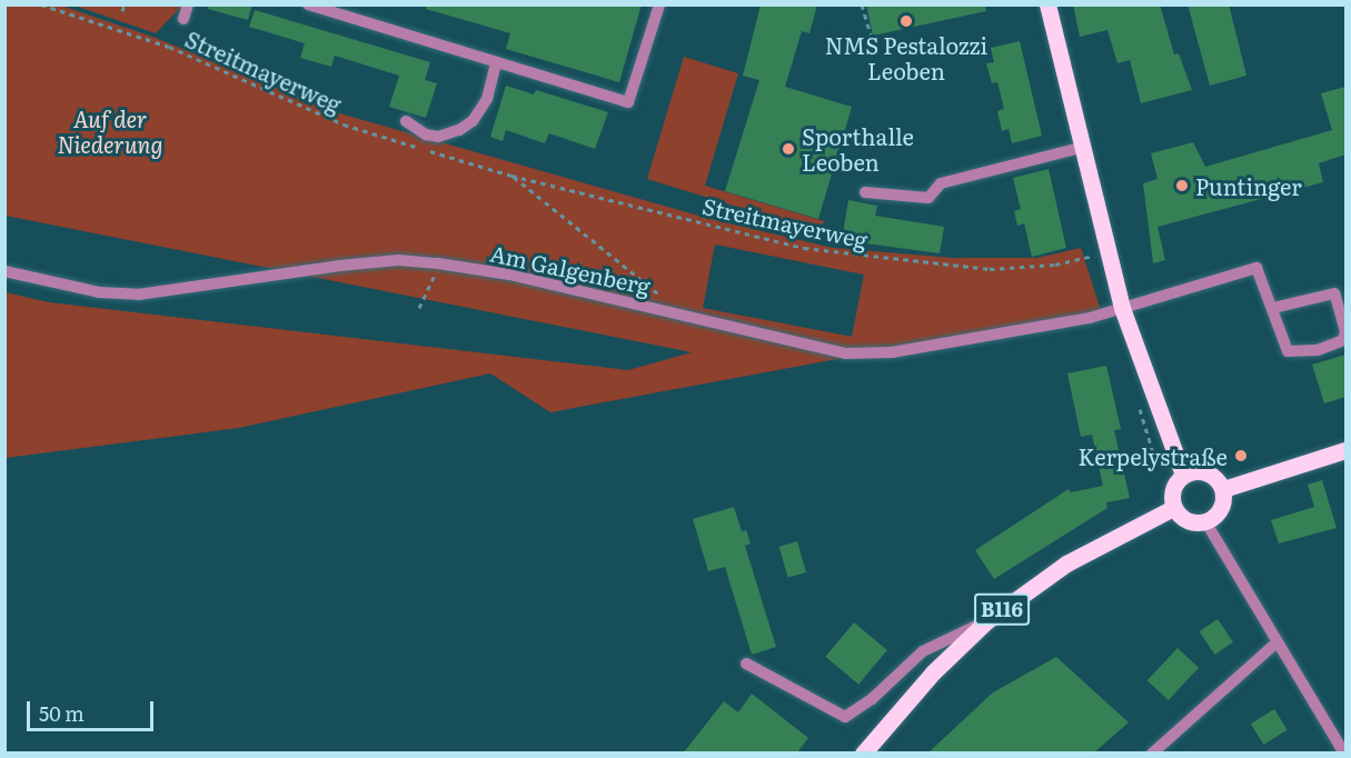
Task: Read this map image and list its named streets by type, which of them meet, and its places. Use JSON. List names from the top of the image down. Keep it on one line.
{"streets":{"main road":["B116"],"street":["Am Galgenberg"],"path":["Streitmayerweg"]},"crossings":[["Streitmayerweg","Am Galgenberg"]],"parks":["Auf der Niederung"],"places":["NMS Pestalozzi Leoben","Sporthalle Leoben","Puntinger","Kerpelystraße"],"scale_bar":"50 m"}
